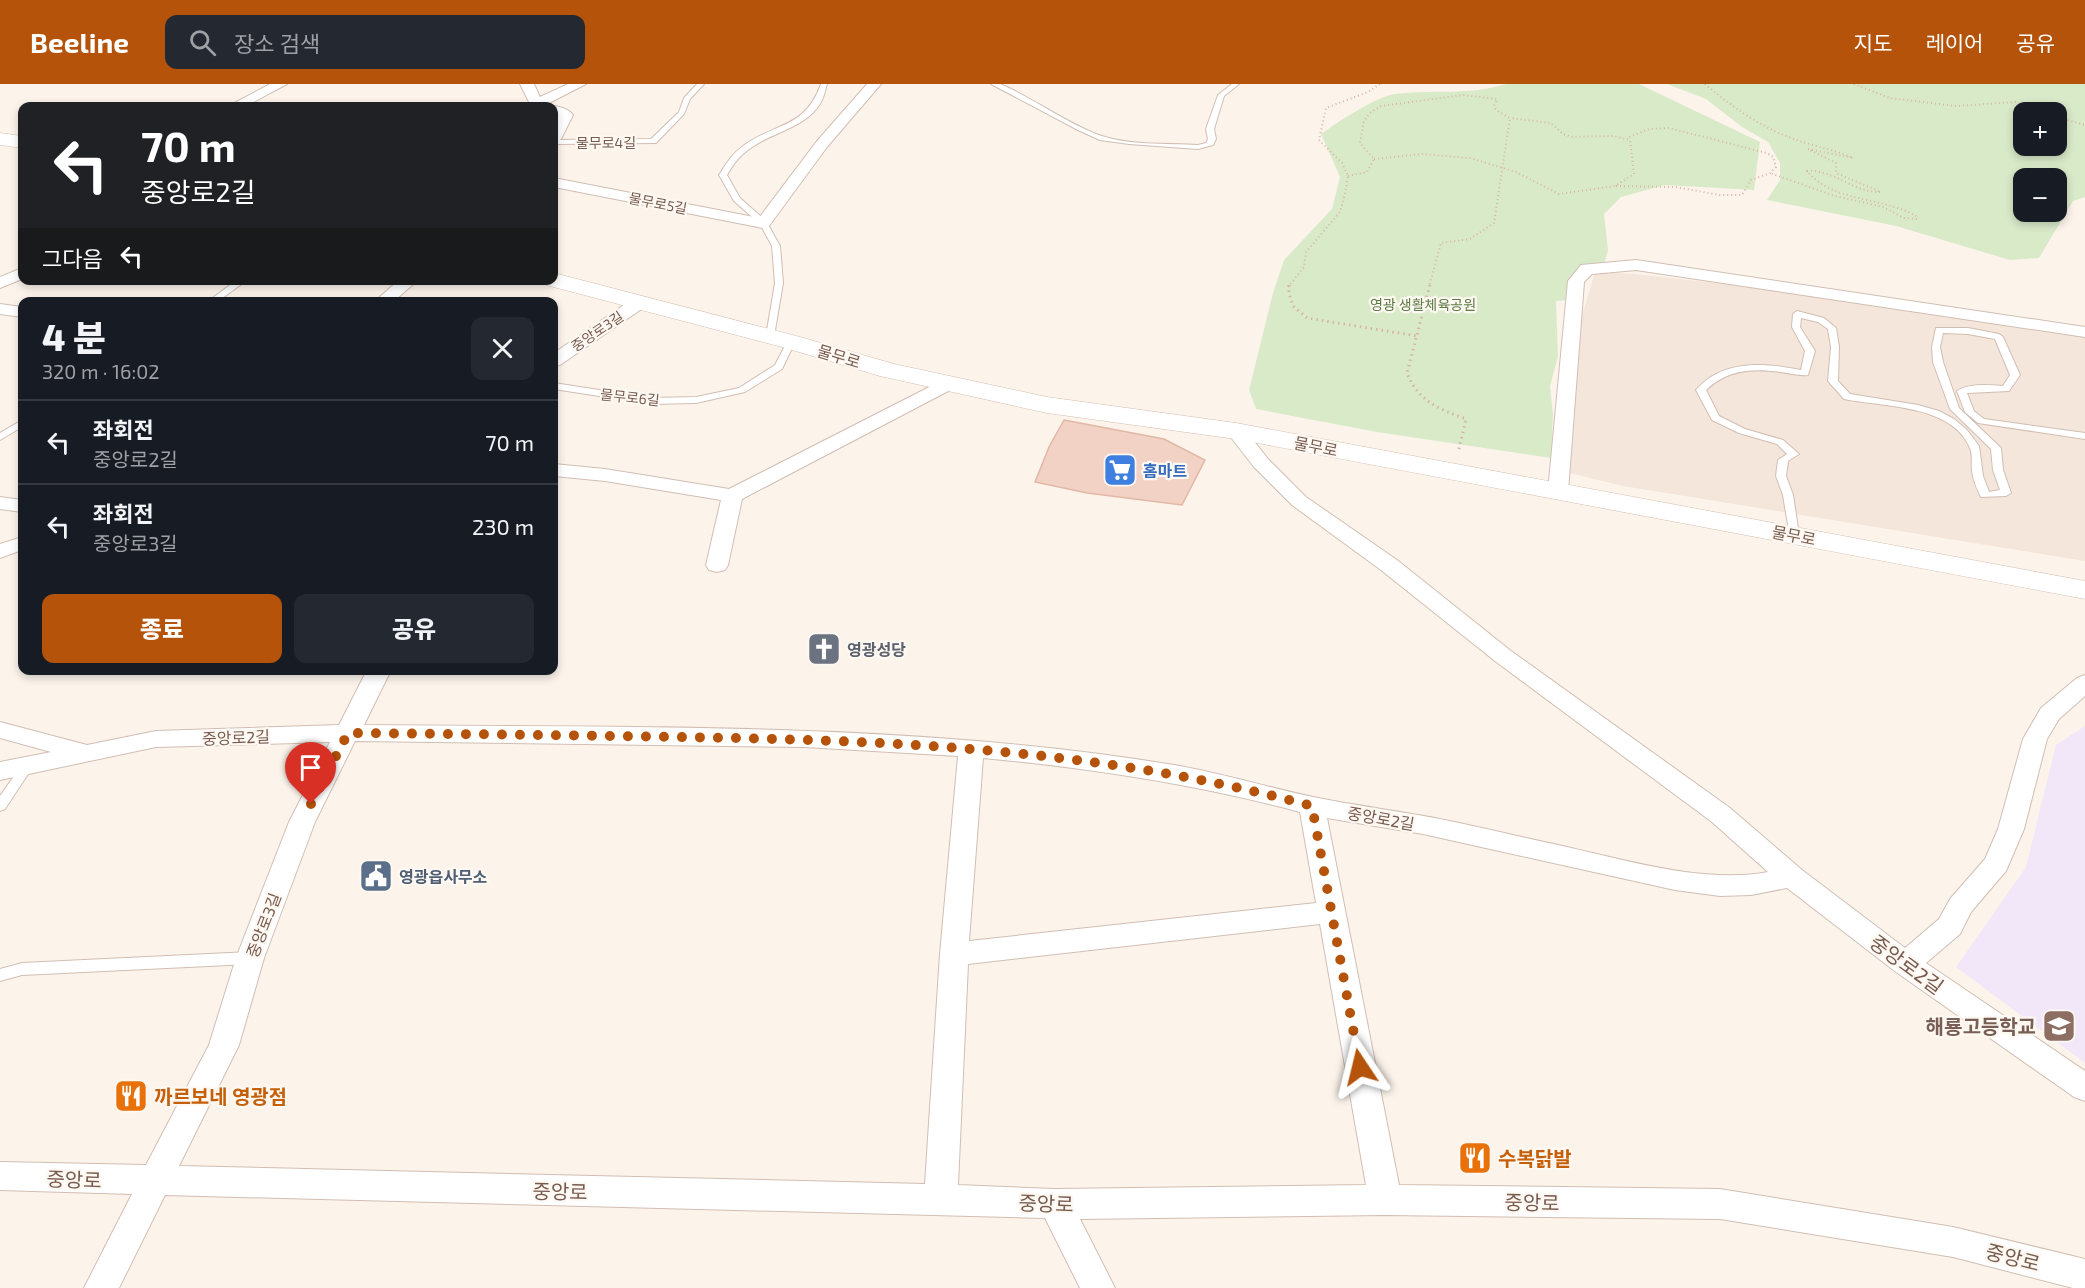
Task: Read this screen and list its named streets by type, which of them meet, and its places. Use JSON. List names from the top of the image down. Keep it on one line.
{"streets":{"main road":["물무로"],"street":["물무로5길","중앙로3길","중앙로2길","중앙로"],"lane":["물무로4길","물무로6길"]},"crossings":[["중앙로3길","물무로"],["중앙로3길","중앙로2길"],["중앙로3길","중앙로"],["물무로","물무로6길"],["물무로","중앙로2길"]],"parks":["영광 생활체육공원"],"places":{"supermarket":["홈마트"],"church":["영광성당"],"public building":["영광읍사무소"],"school or university":["해룡고등학교"],"restaurant":["까르보네 영광점","수복닭발"]},"page":{"header":"Beeline","search":"장소 검색","nav":["지도","레이어","공유"],"map_buttons":["+","−"],"turn":["70 m","중앙로2길"],"then":"그다음","heading":["4 분","320 m · 16:02"],"list":[{"name":"좌회전","note":"중앙로2길","value":"70 m"},{"name":"좌회전","note":"중앙로3길","value":"230 m"}],"buttons":["종료","공유"]}}
